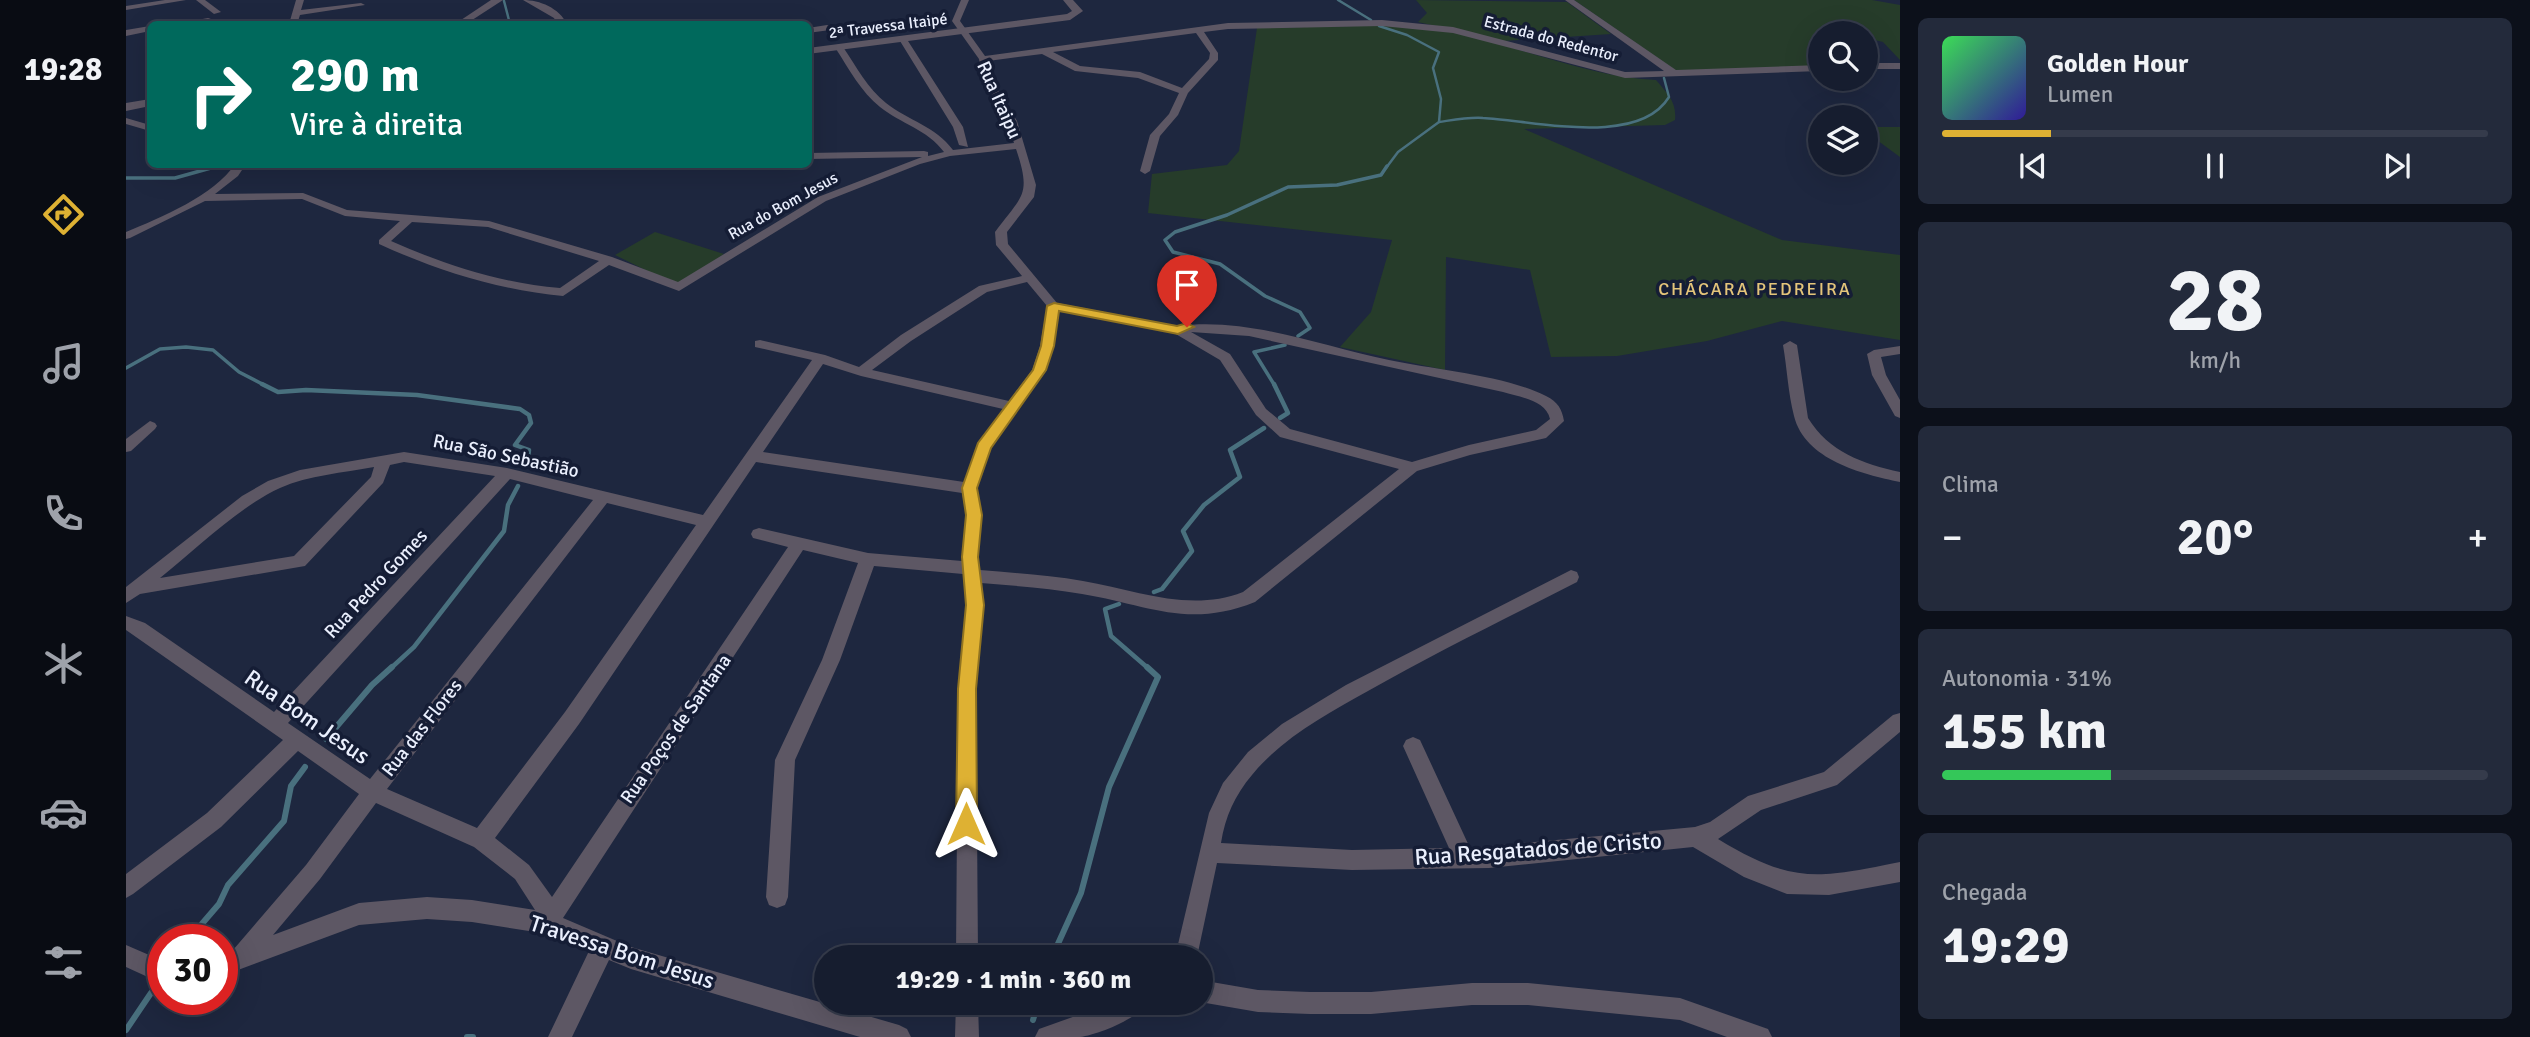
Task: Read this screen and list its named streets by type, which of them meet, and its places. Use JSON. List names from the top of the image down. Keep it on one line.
{"streets":{"street":["2ª Travessa Itaipé","Estrada do Redentor","Rua Itaipu","Rua do Bom Jesus","Rua São Sebastião","Rua Pedro Gomes","Rua Bom Jesus","Rua das Flores","Rua Poços de Santana","Rua Resgatados de Cristo","Travessa Bom Jesus"]},"crossings":[["2ª Travessa Itaipé","Rua Itaipu"],["Estrada do Redentor","Rua Itaipu"],["Rua São Sebastião","Rua Pedro Gomes"],["Rua São Sebastião","Rua das Flores"],["Rua Pedro Gomes","Rua Bom Jesus"],["Rua Bom Jesus","Rua das Flores"],["Rua Bom Jesus","Rua Poços de Santana"],["Rua Bom Jesus","Travessa Bom Jesus"],["Rua Poços de Santana","Travessa Bom Jesus"]],"districts":["CHÁCARA PEDREIRA"],"page":{"tabs":"19:28","turn":["290 m","Vire à direita"],"song":["Golden Hour","Lumen"],"tile":[["28","km/h"],"Clima",["Autonomia · 31%","155 km"],["Chegada","19:29"]],"heat":["−","20°","+"],"limit":"30","trip":"19:29 · 1 min · 360 m"}}
